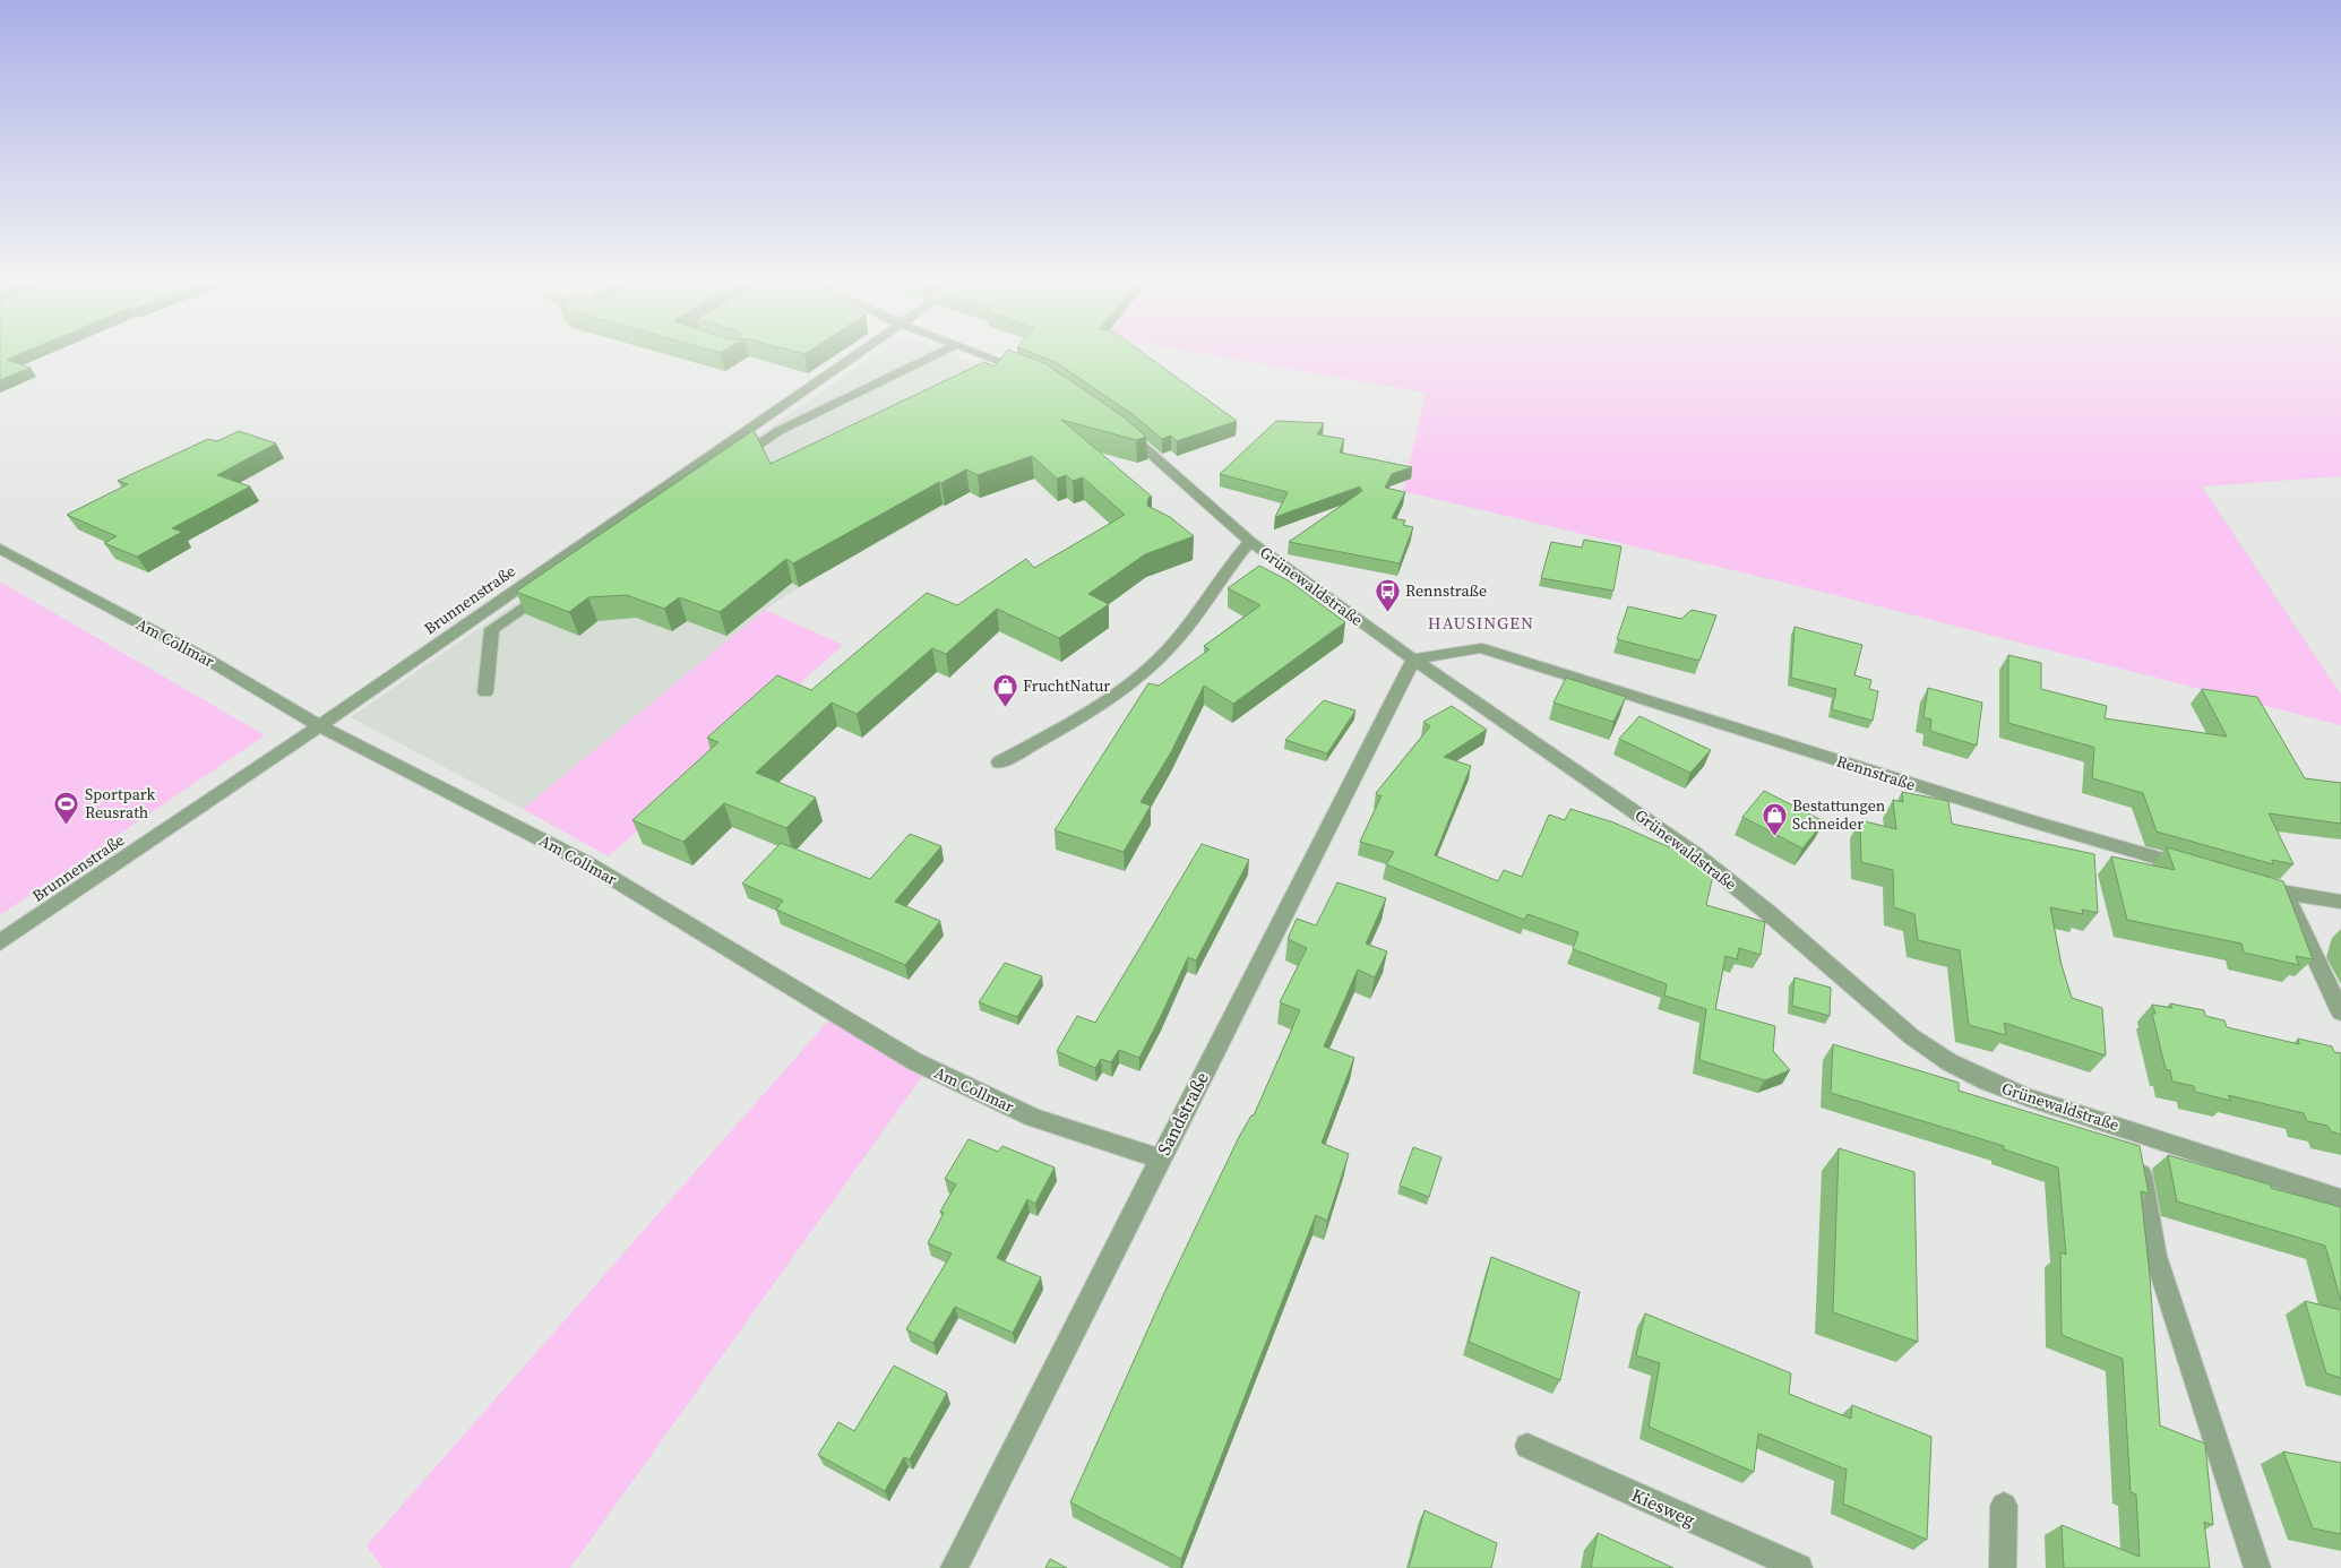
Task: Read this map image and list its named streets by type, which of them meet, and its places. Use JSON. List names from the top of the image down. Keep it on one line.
{"streets":{"street":["Grünewaldstraße","Brunnenstraße","Am Collmar","Rennstraße","Sandstraße","Kiesweg"]},"crossings":[["Grünewaldstraße","Rennstraße"],["Grünewaldstraße","Sandstraße"],["Brunnenstraße","Am Collmar"],["Am Collmar","Sandstraße"],["Rennstraße","Sandstraße"]],"districts":["HAUSINGEN"],"places":{"bus stop":["Rennstraße"],"shop":["FruchtNatur","Bestattungen Schneider"],"sports":["Sportpark Reusrath"]}}
